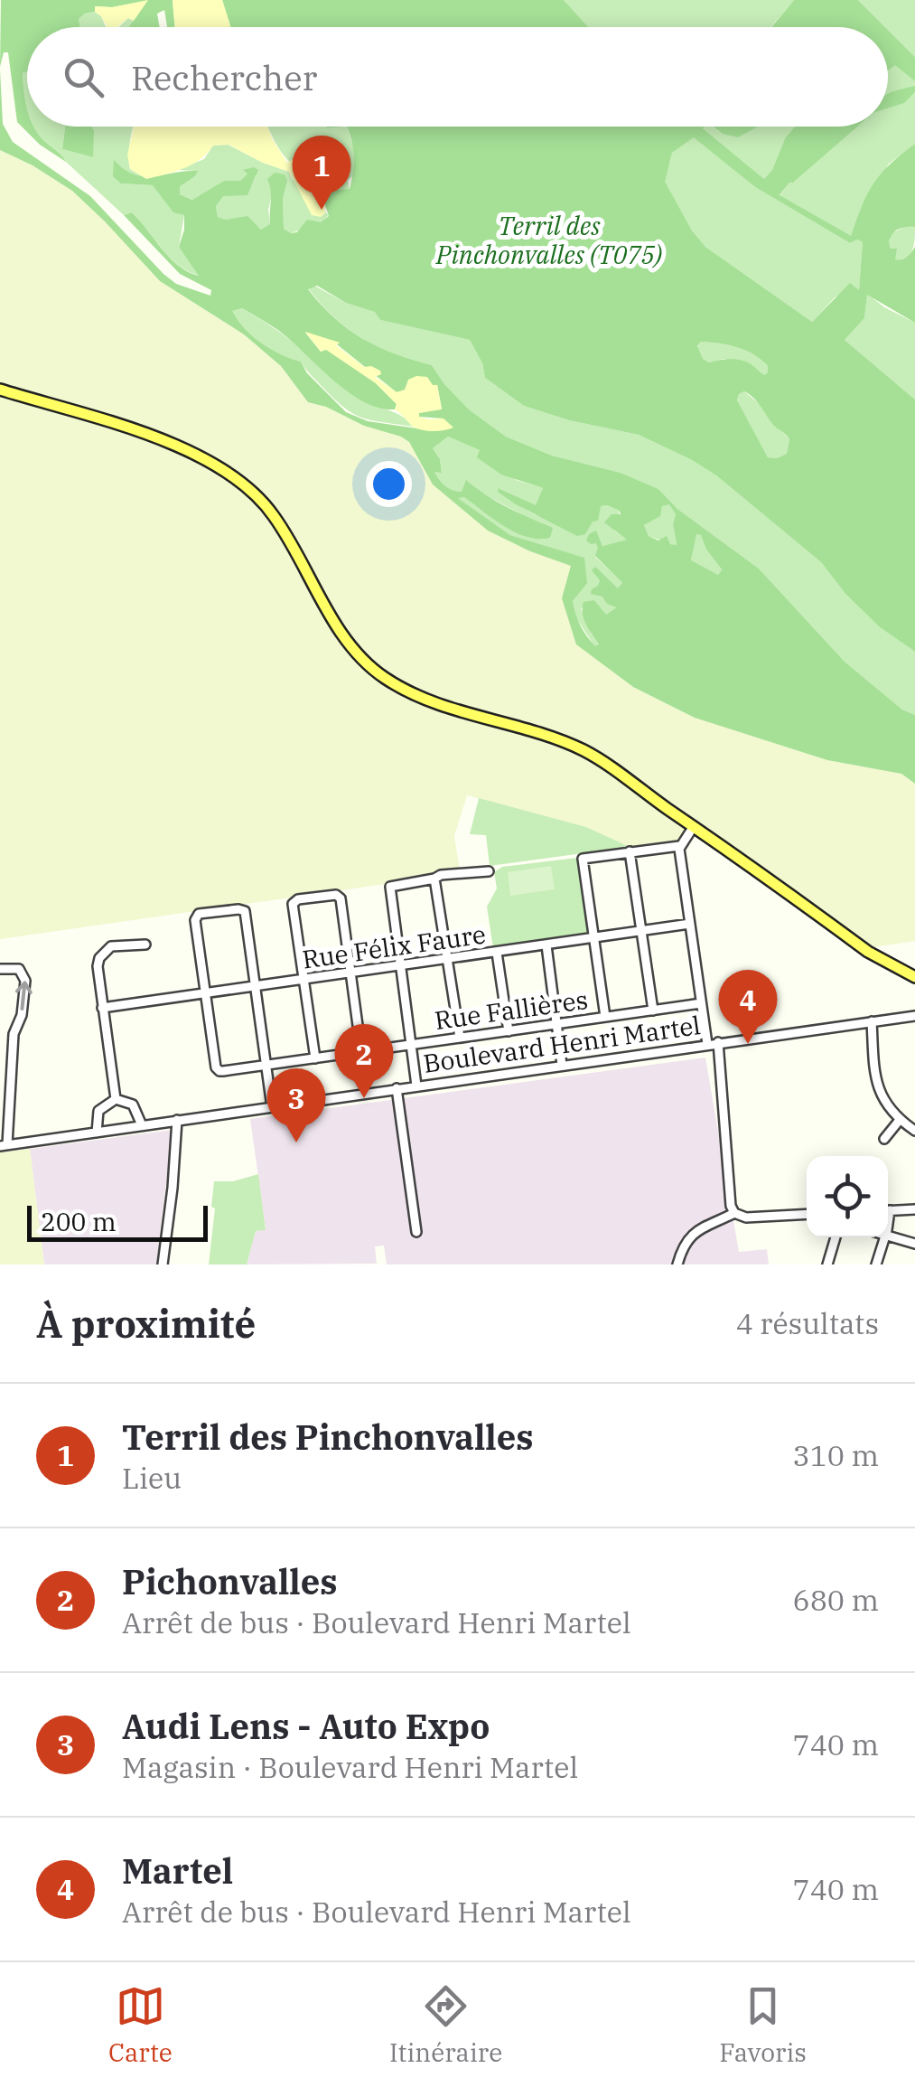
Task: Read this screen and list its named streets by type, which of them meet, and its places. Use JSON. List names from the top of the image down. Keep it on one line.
{"streets":{"street":["Rue Félix Faure","Rue Fallières","Boulevard Henri Martel"]},"crossings":[["Rue Félix Faure","Rue Fallières"]],"parks":["Terril des Pinchonvalles (T075)"],"scale_bar":"200 m","page":{"search":"Rechercher","pins":["1","4","2","3"],"scale":"200 m","heading":["À proximité","4 résultats"],"list":[{"mark":"1","name":"Terril des Pinchonvalles","note":"Lieu","value":"310 m"},{"mark":"2","name":"Pichonvalles","note":"Arrêt de bus · Boulevard Henri Martel","value":"680 m"},{"mark":"3","name":"Audi Lens - Auto Expo","note":"Magasin · Boulevard Henri Martel","value":"740 m"},{"mark":"4","name":"Martel","note":"Arrêt de bus · Boulevard Henri Martel","value":"740 m"}],"nav":["Carte","Itinéraire","Favoris"]}}
